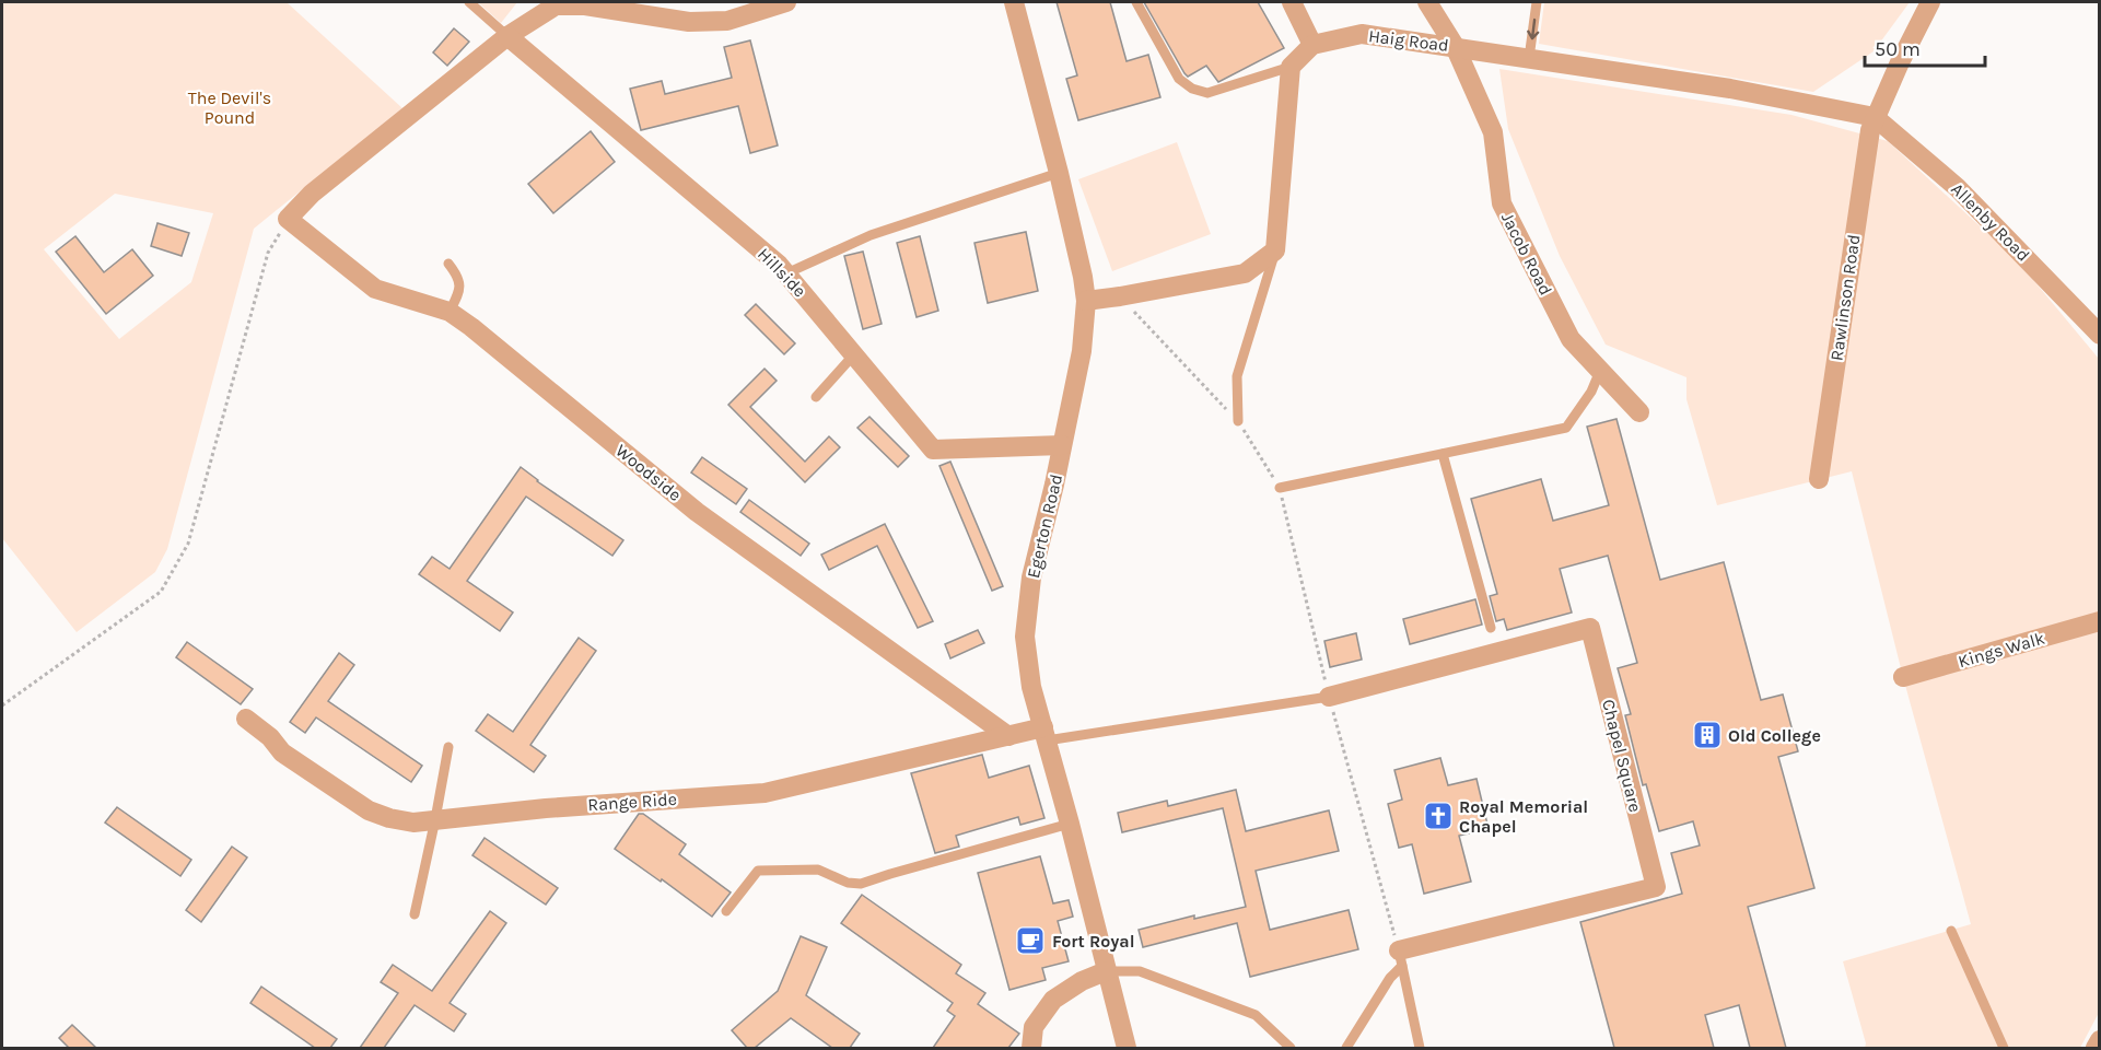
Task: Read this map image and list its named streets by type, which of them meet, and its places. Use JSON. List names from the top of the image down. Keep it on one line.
{"streets":{"street":["Haig Road","Allenby Road","Jacob Road","Hillside","Rawlinson Road","Woodside","Egerton Road","Kings Walk","Chapel Square","Range Ride"]},"crossings":[["Haig Road","Allenby Road"],["Haig Road","Jacob Road"],["Haig Road","Rawlinson Road"],["Allenby Road","Rawlinson Road"],["Hillside","Egerton Road"],["Woodside","Range Ride"],["Egerton Road","Range Ride"]],"parks":["The Devil's Pound"],"places":{"building":["Old College"],"church":["Royal Memorial Chapel"],"cafe":["Fort Royal"]},"scale_bar":"50 m"}
